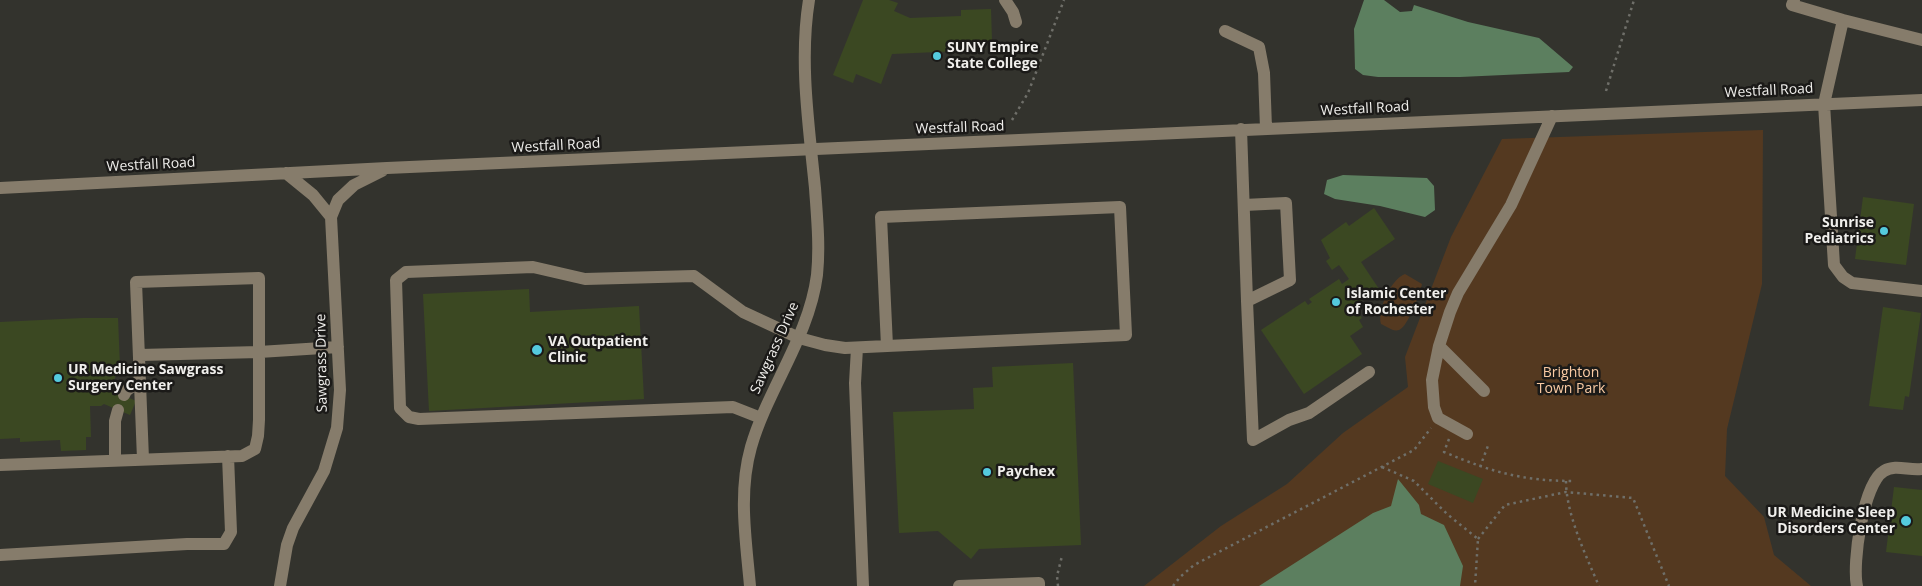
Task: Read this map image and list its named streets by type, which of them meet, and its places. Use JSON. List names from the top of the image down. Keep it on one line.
{"streets":{"street":["Westfall Road","Sawgrass Drive"]},"crossings":[["Westfall Road","Sawgrass Drive"]],"parks":["Brighton Town Park"],"places":["SUNY Empire State College","Sunrise Pediatrics","Islamic Center of Rochester","VA Outpatient Clinic","UR Medicine Sawgrass Surgery Center","Paychex","UR Medicine Sleep Disorders Center"]}
